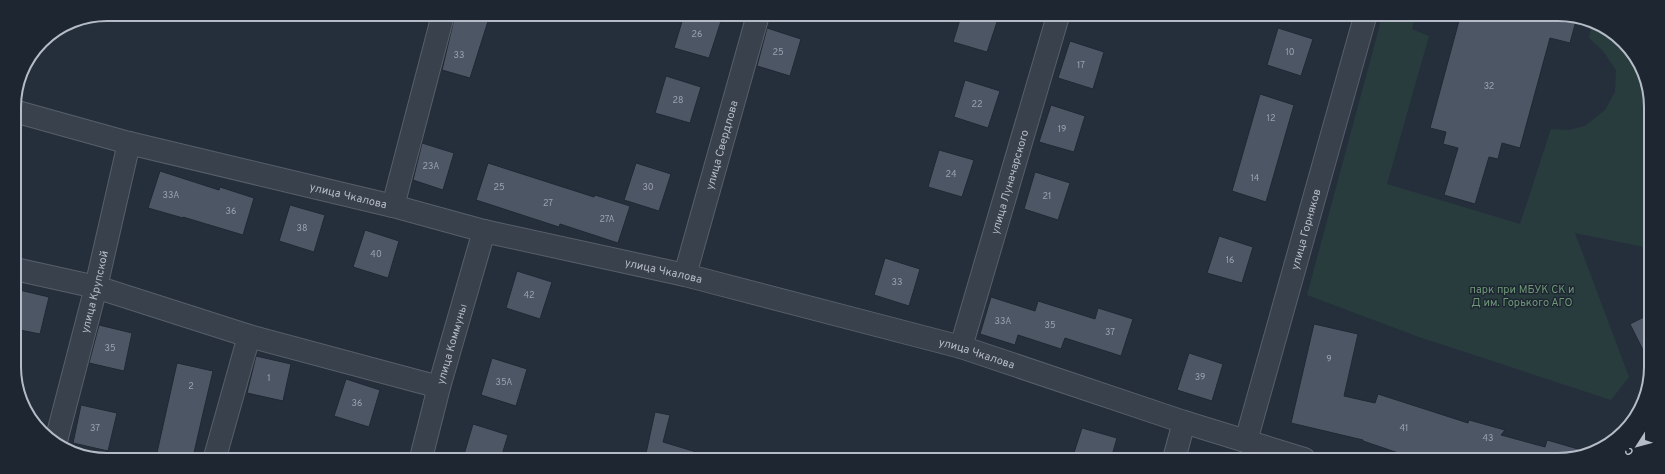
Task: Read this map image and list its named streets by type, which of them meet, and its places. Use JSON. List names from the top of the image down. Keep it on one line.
{"streets":{"street":["улица Свердлова","улица Луначарского","улица Чкалова","улица Горняков","улица Крупской","улица Коммуны"]},"crossings":[["улица Свердлова","улица Чкалова"],["улица Луначарского","улица Чкалова"],["улица Чкалова","улица Горняков"],["улица Чкалова","улица Крупской"],["улица Чкалова","улица Коммуны"]],"parks":["парк при МБУК СК и Д им. Горького АГО"],"house_numbers":["26","25","10","33","17","32","28","22","12","19","23А","24","14","25","30","33А","21","27","36","27А","38","40","16","33","42","33А","35","37","35","9","39","1","35А","2","36","37","41","43"],"north":"bottom left"}
